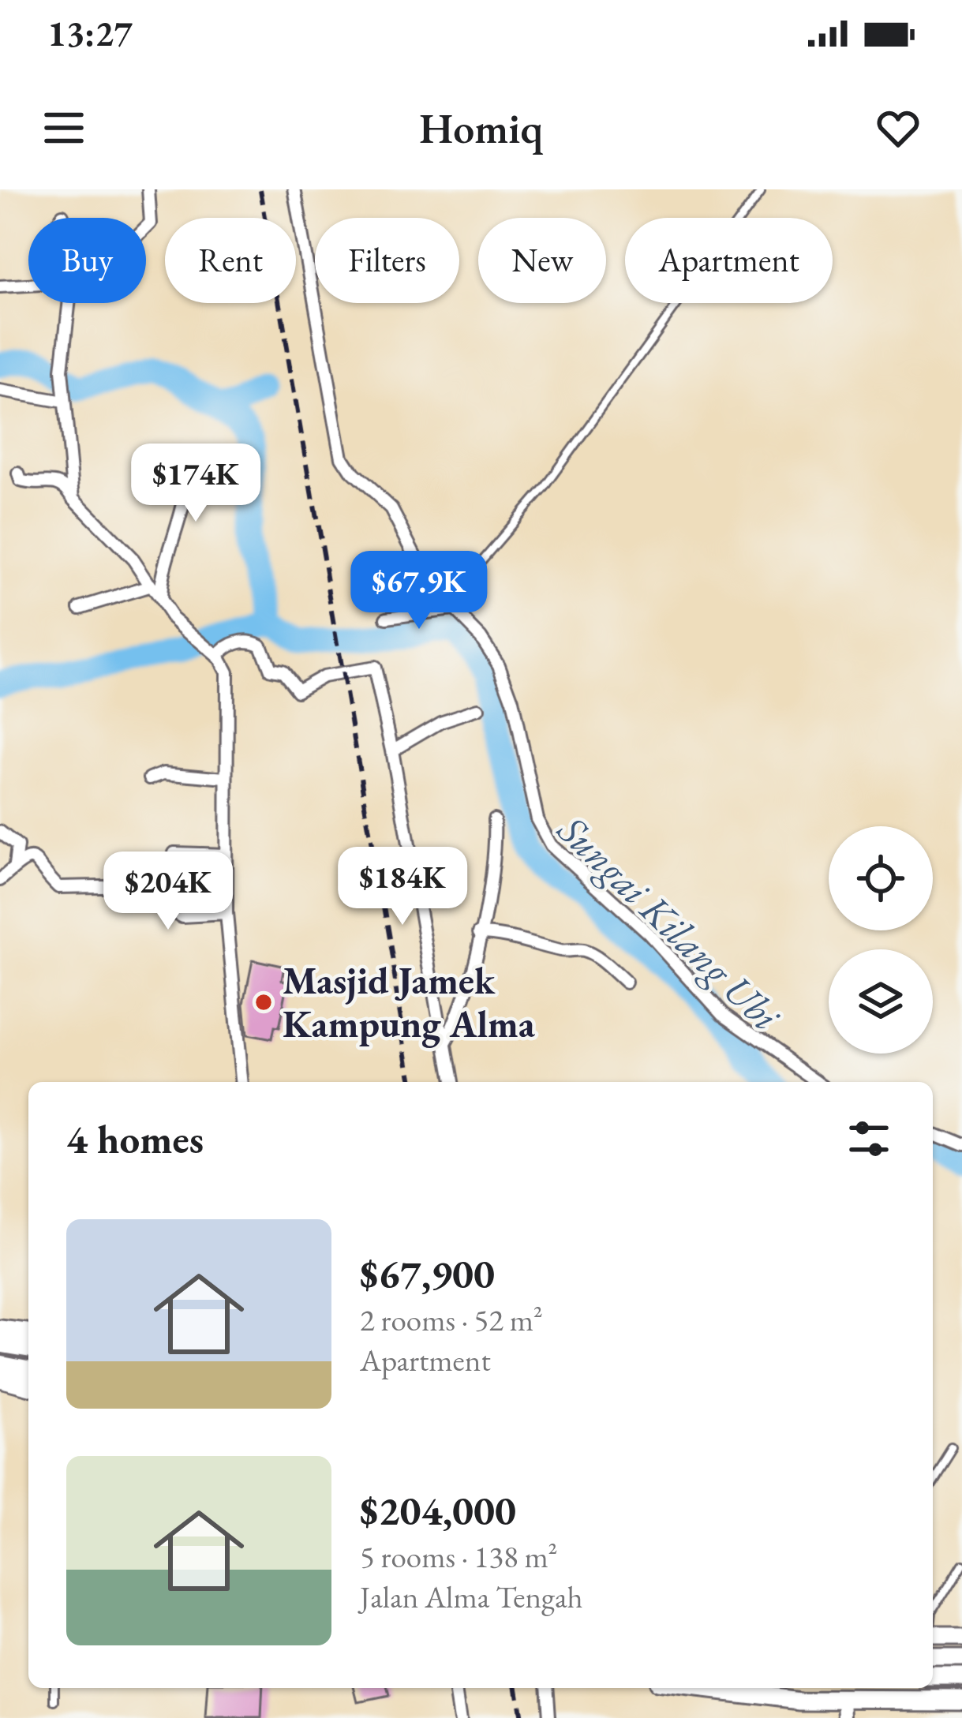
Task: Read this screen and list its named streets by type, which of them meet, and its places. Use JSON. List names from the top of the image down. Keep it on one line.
{"water":["Sungai Kilang Ubi"],"places":["Masjid Jamek Kampung Alma"],"page":{"status":"13:27","header":"Homiq","chip":["Buy","Rent","Filters","New","Apartment"],"price":["$174K","$67.9K","$184K","$204K"],"heading":"4 homes","list":[{"name":"$67,900","note":"2 rooms · 52 m² · Apartment"},{"name":"$204,000","note":"5 rooms · 138 m² · Jalan Alma Tengah"}]}}
